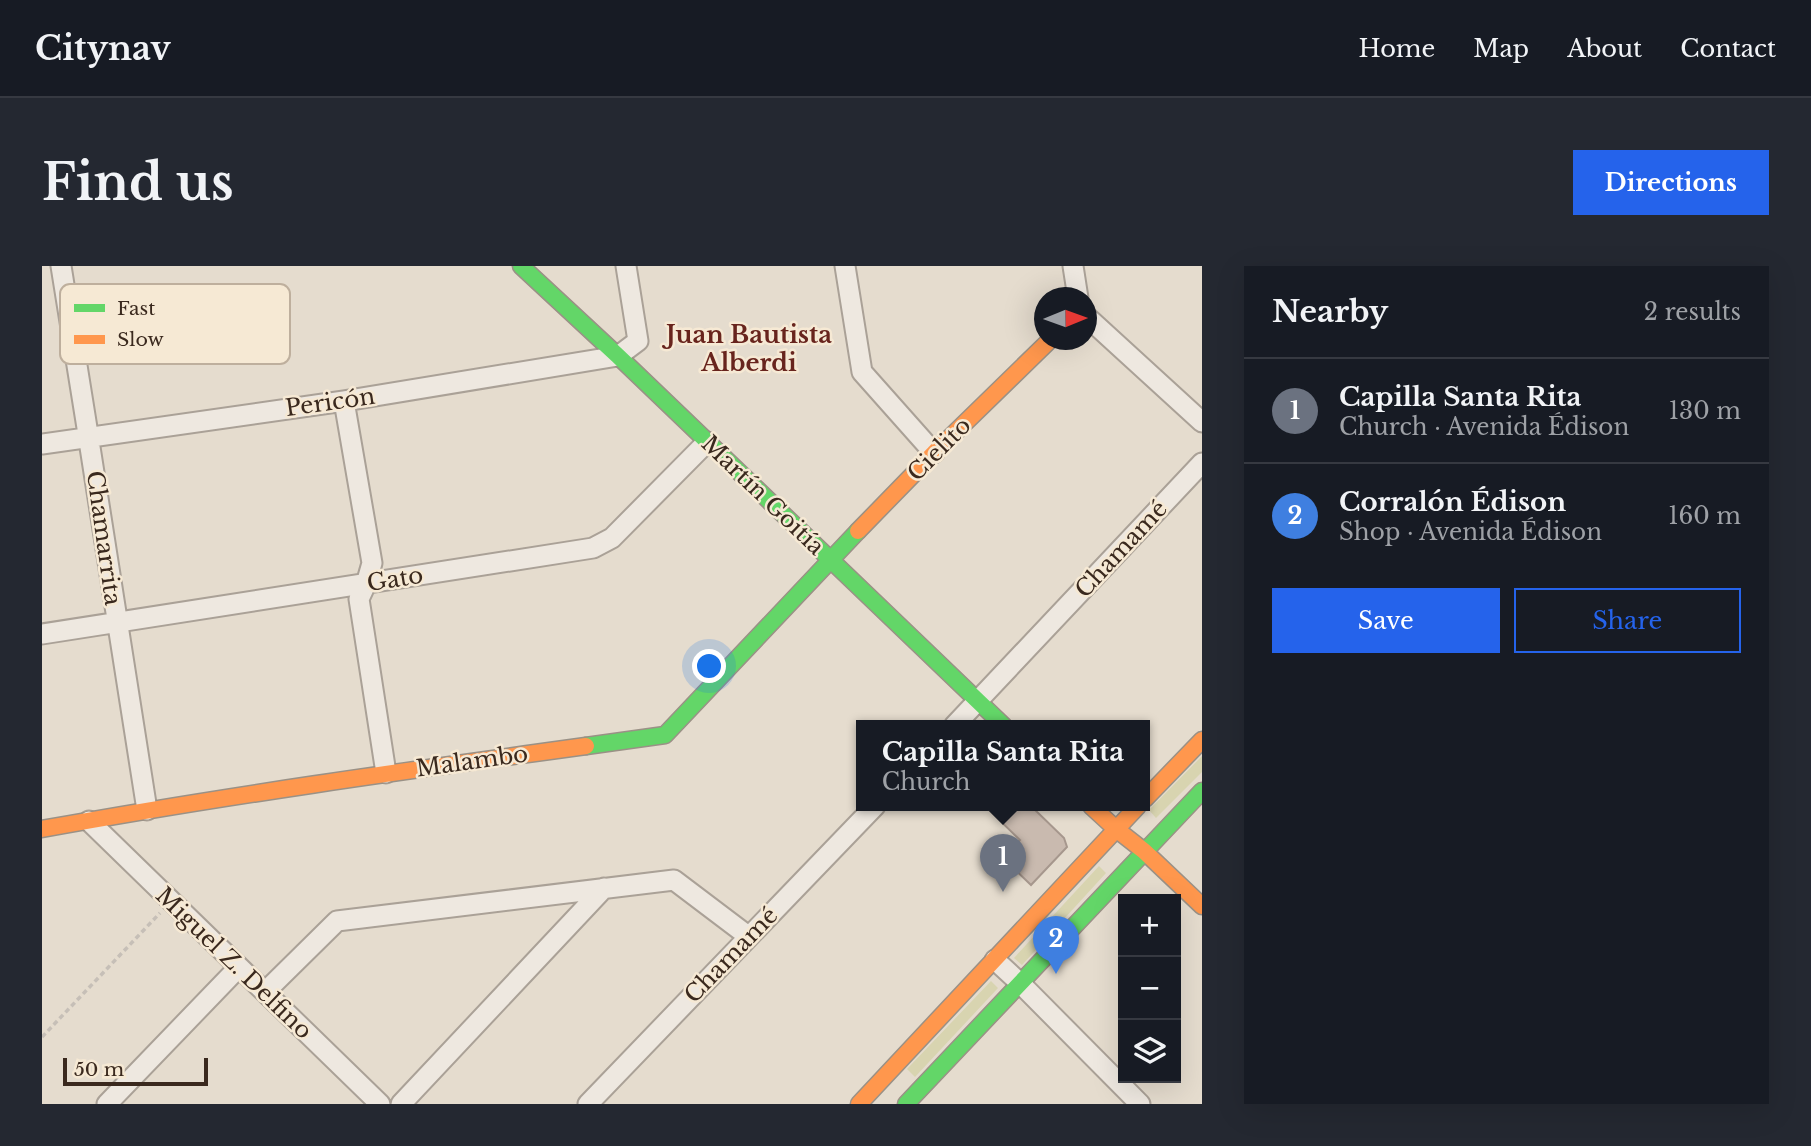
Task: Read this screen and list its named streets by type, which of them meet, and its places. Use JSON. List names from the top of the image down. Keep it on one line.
{"streets":{"street":["Pericón","Cielito","Martín Goitía","Chamarrita","Chamamé","Gato","Malambo","Miguel Z. Delfino"]},"crossings":[["Pericón","Martín Goitía"],["Pericón","Chamarrita"],["Cielito","Martín Goitía"],["Cielito","Malambo"],["Martín Goitía","Chamamé"],["Martín Goitía","Gato"],["Martín Goitía","Malambo"],["Chamarrita","Gato"],["Chamarrita","Malambo"],["Malambo","Miguel Z. Delfino"]],"districts":["Juan Bautista Alberdi"],"legend":["Fast","Slow"],"scale_bar":"50 m","north":"right","page":{"header":"Citynav","nav":["Home","Map","About","Contact"],"buttons":["Directions",["Save","Share"]],"title":"Find us","heading":["Nearby","2 results"],"list":[{"mark":"1","name":"Capilla Santa Rita","note":"Church · Avenida Édison","value":"130 m"},{"mark":"2","name":"Corralón Édison","note":"Shop · Avenida Édison","value":"160 m"}],"popup":["Capilla Santa Rita","Church"],"pins":["1","2"],"map_buttons":["+","−"],"scale":"50 m"}}
